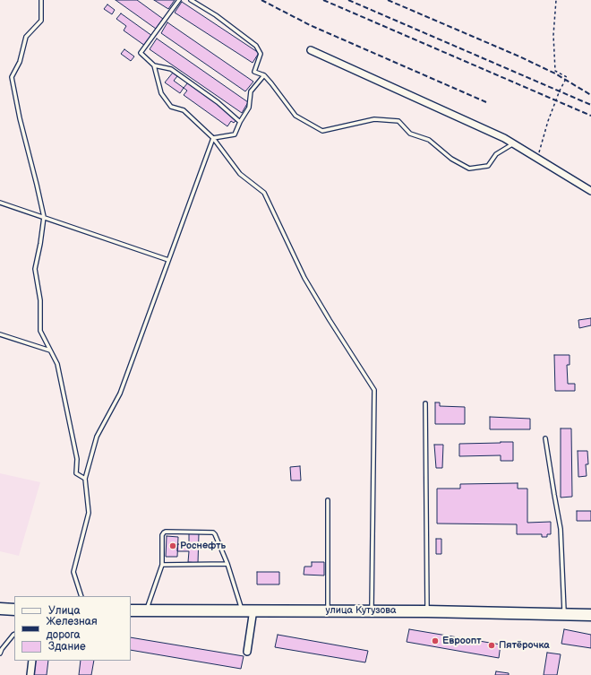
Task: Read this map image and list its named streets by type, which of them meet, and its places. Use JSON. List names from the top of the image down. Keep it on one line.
{"streets":{"main road":["улица Кутузова"]},"places":["Роснефть","Евроопт","Пятёрочка"],"legend":["Улица","Железная дорога","Здание"]}
